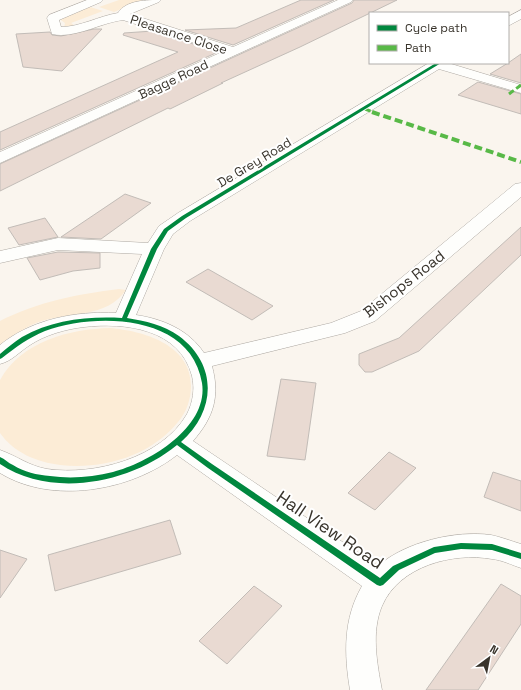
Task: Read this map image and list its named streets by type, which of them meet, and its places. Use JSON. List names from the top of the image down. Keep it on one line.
{"streets":{"street":["Pleasance Close","Bagge Road","De Grey Road","Bishops Road","Hall View Road"]},"crossings":[["Pleasance Close","Bagge Road"]],"legend":["Cycle path","Path"],"north":"top right"}
